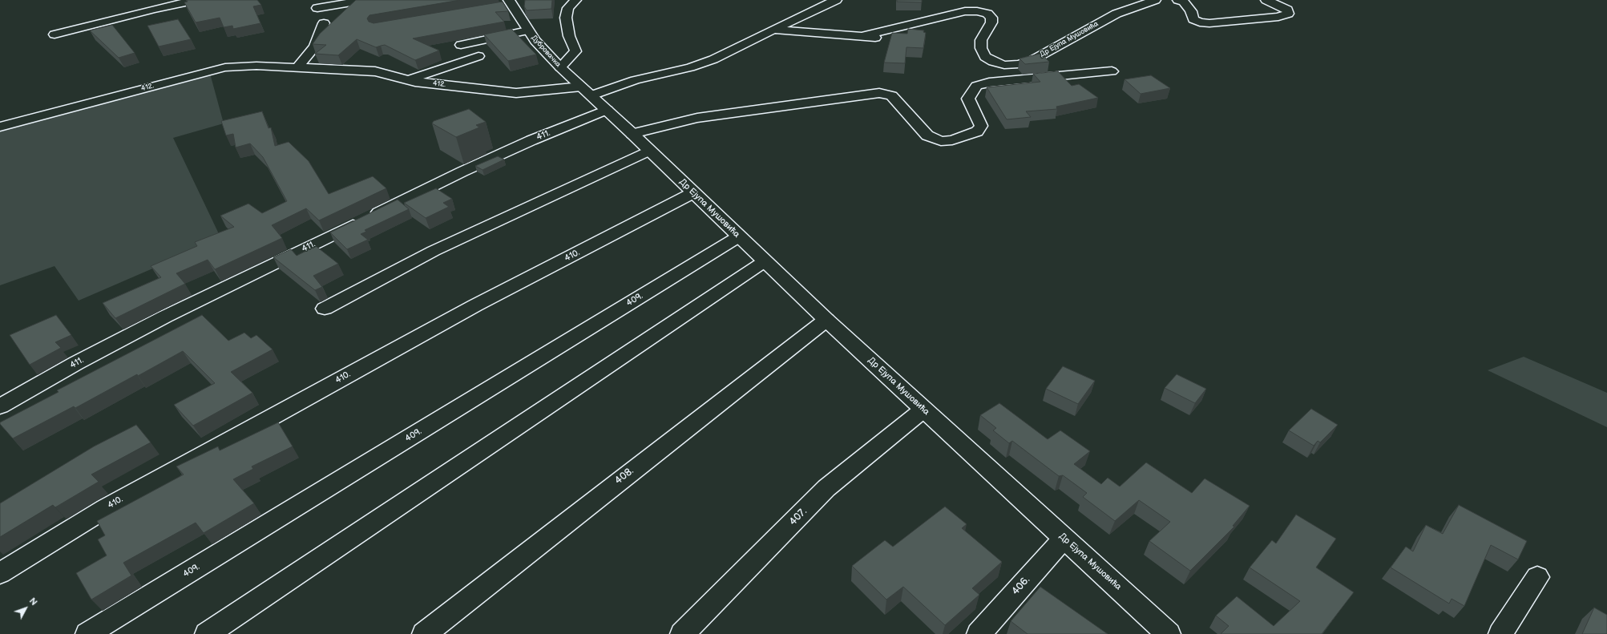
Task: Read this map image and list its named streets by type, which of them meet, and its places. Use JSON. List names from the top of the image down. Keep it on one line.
{"streets":{"street":["Др Ејупа Мушовића","Дубровачка","412.","411.","410.","409.","408.","407.","406."]},"crossings":[["Др Ејупа Мушовића","Дубровачка"],["Др Ејупа Мушовића","411."],["Др Ејупа Мушовића","410."],["Др Ејупа Мушовића","409."],["Др Ејупа Мушовића","408."],["Др Ејупа Мушовића","407."],["Др Ејупа Мушовића","406."],["Дубровачка","412."]],"north":"top right"}
